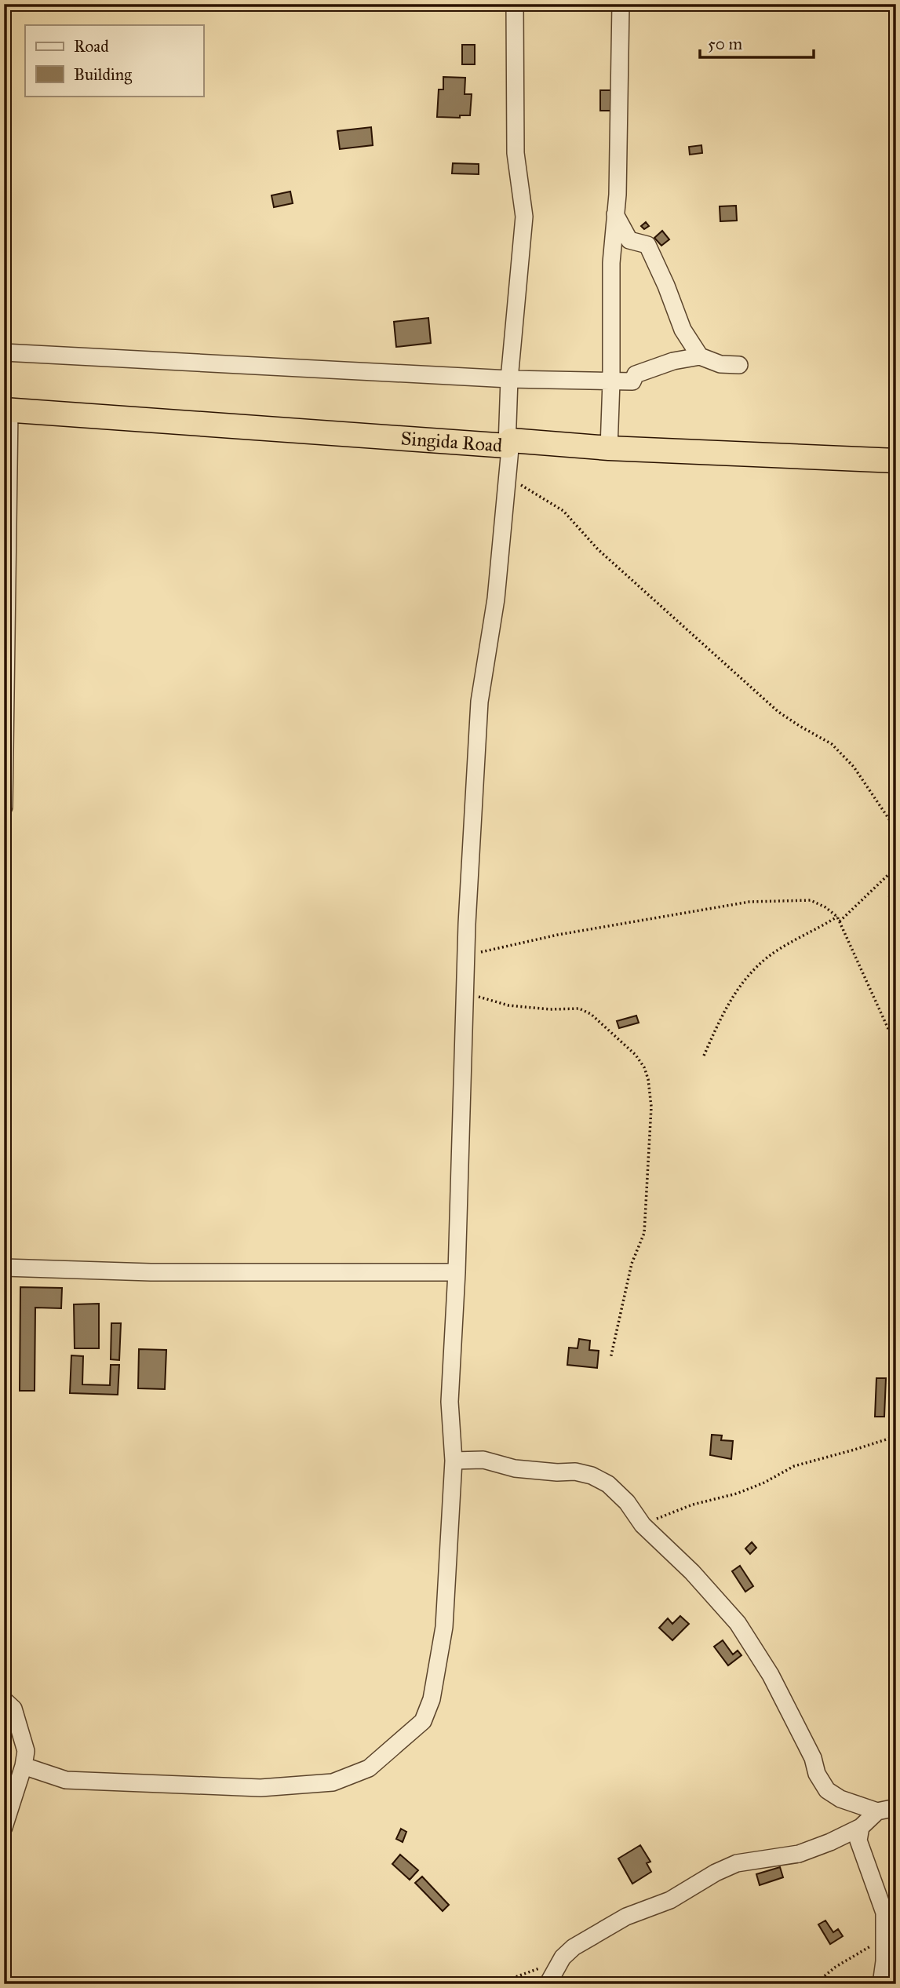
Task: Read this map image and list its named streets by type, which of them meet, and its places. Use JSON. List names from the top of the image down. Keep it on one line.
{"streets":{"highway":["Singida Road"]},"legend":["Road","Building"],"scale_bar":"50 m"}
